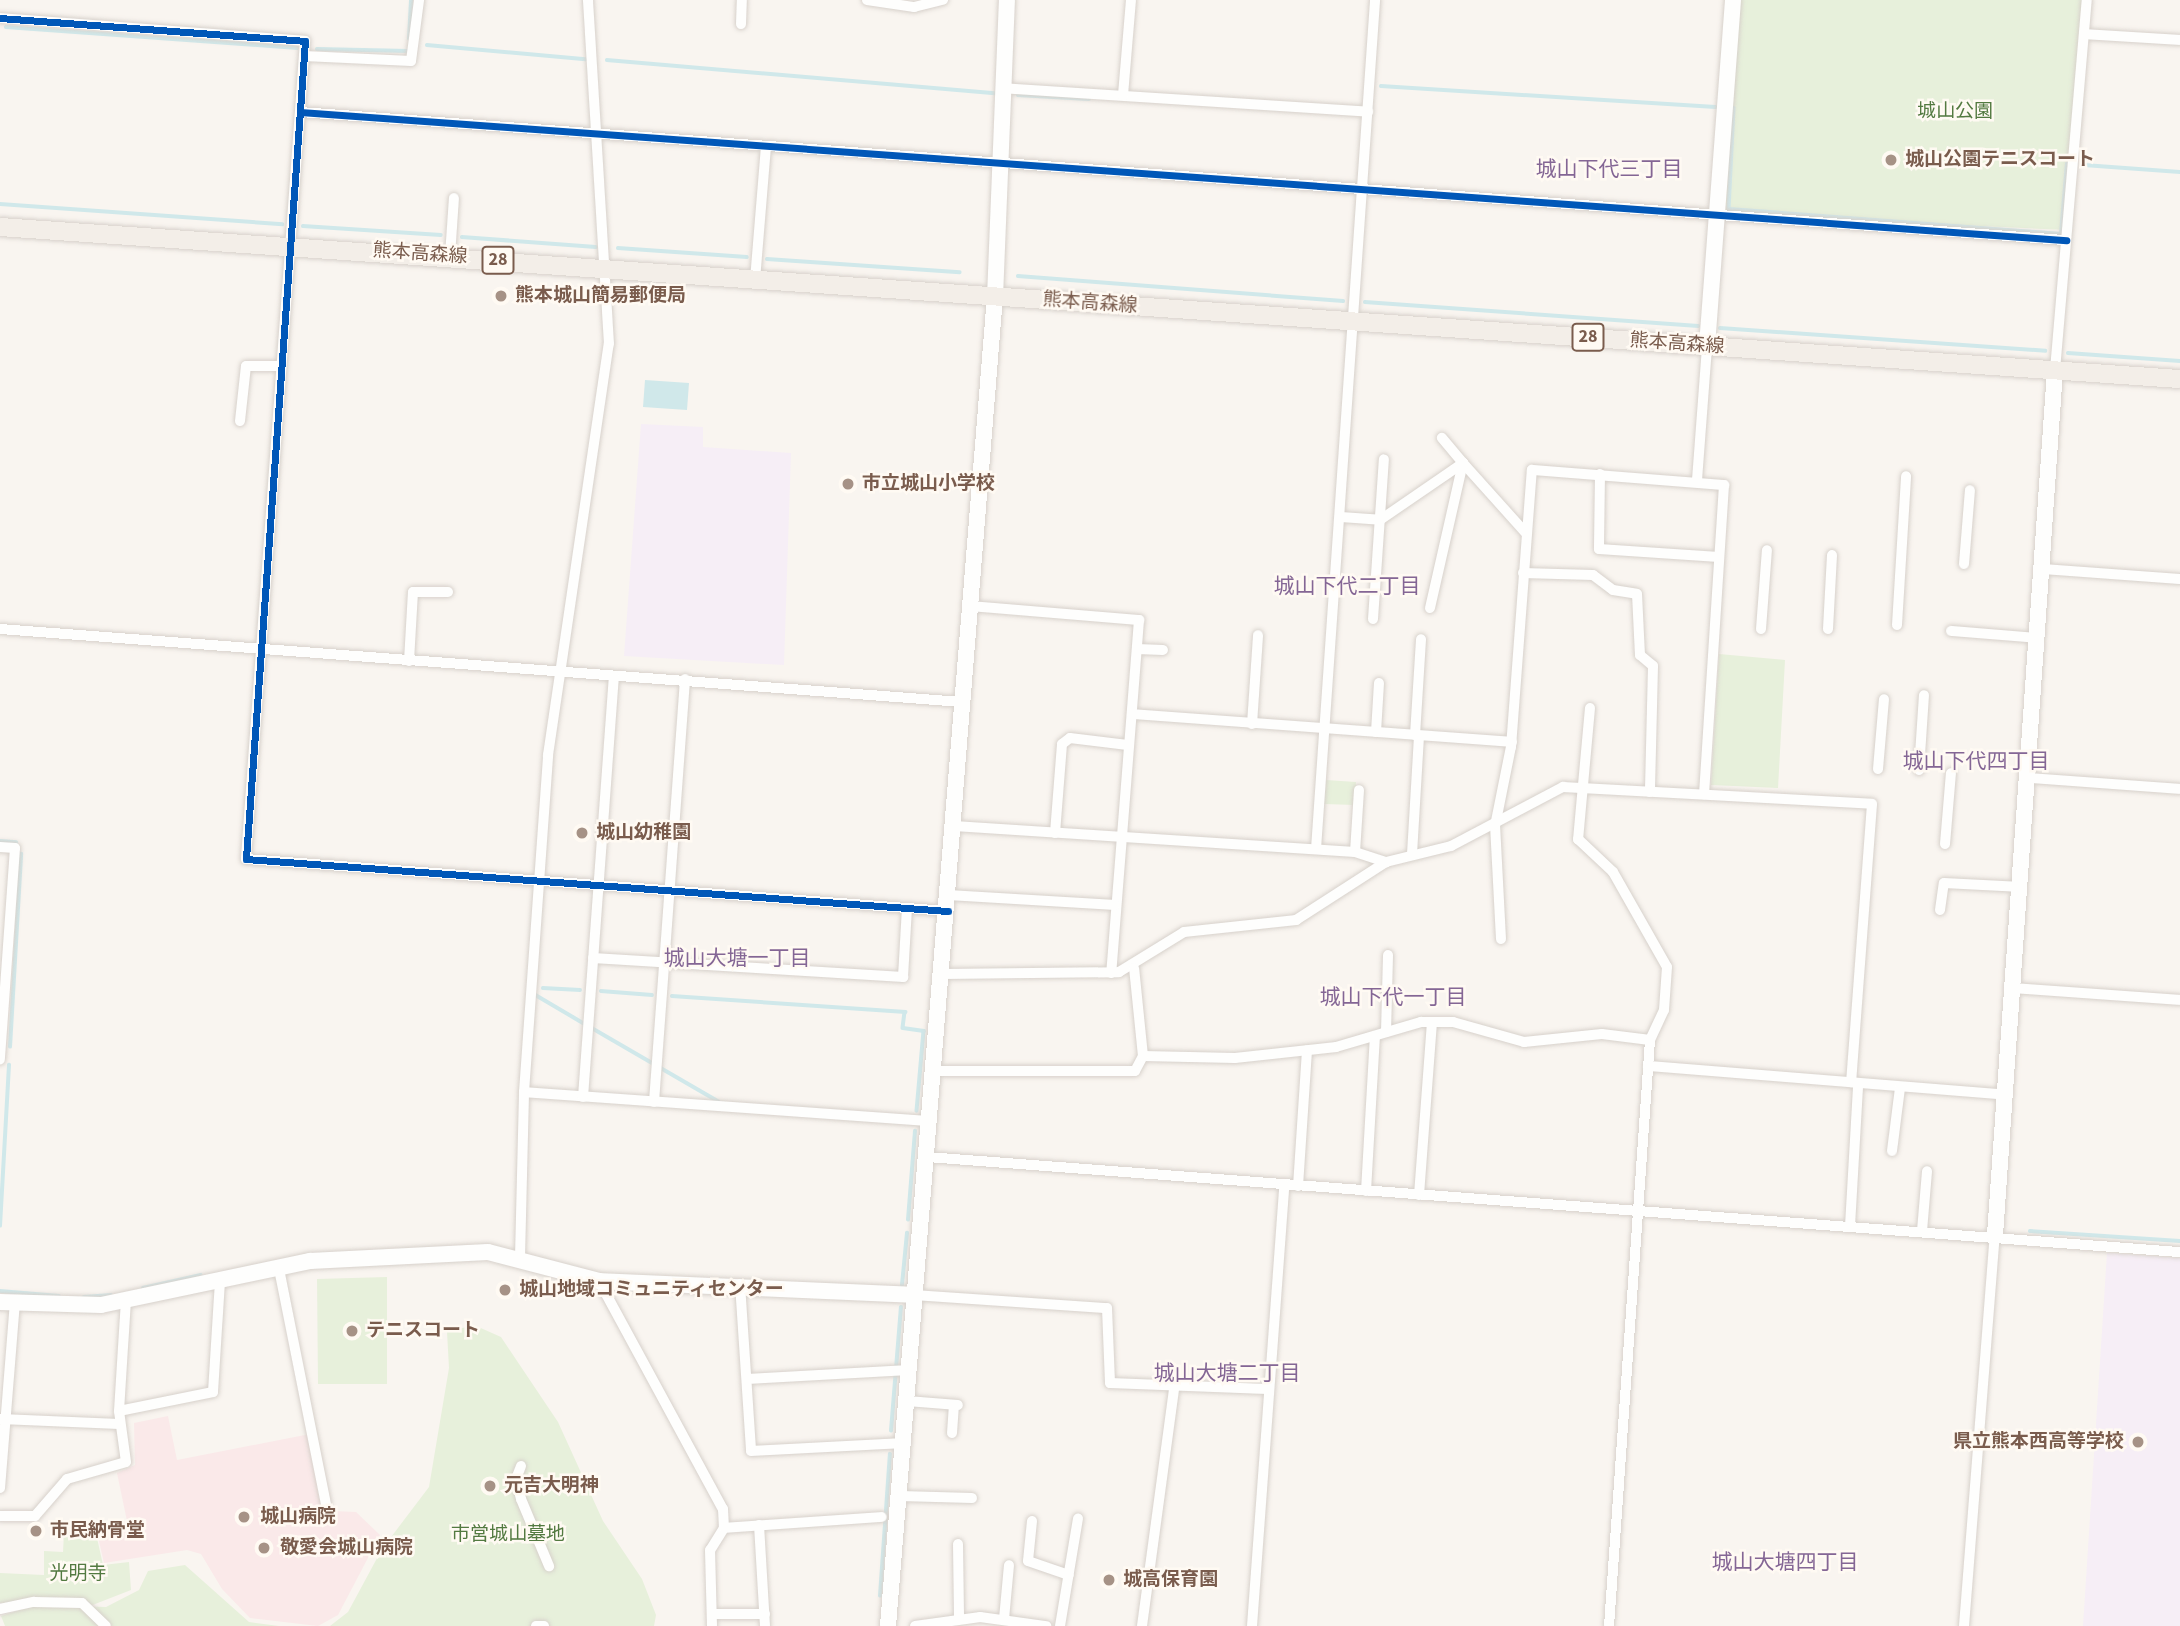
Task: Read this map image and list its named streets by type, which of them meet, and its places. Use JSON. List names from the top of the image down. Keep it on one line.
{"streets":{"main road":["熊本高森線","28"]},"districts":["城山下代三丁目","城山下代二丁目","城山下代四丁目","城山大塘一丁目","城山下代一丁目","城山大塘二丁目","城山大塘四丁目"],"parks":["城山公園","市営城山墓地","光明寺"],"places":["城山公園テニスコート","熊本城山簡易郵便局","市立城山小学校","城山幼稚園","城山地域コミュニティセンター","テニスコート","県立熊本西高等学校","元吉大明神","城山病院","市民納骨堂","敬愛会城山病院","城高保育園"]}
